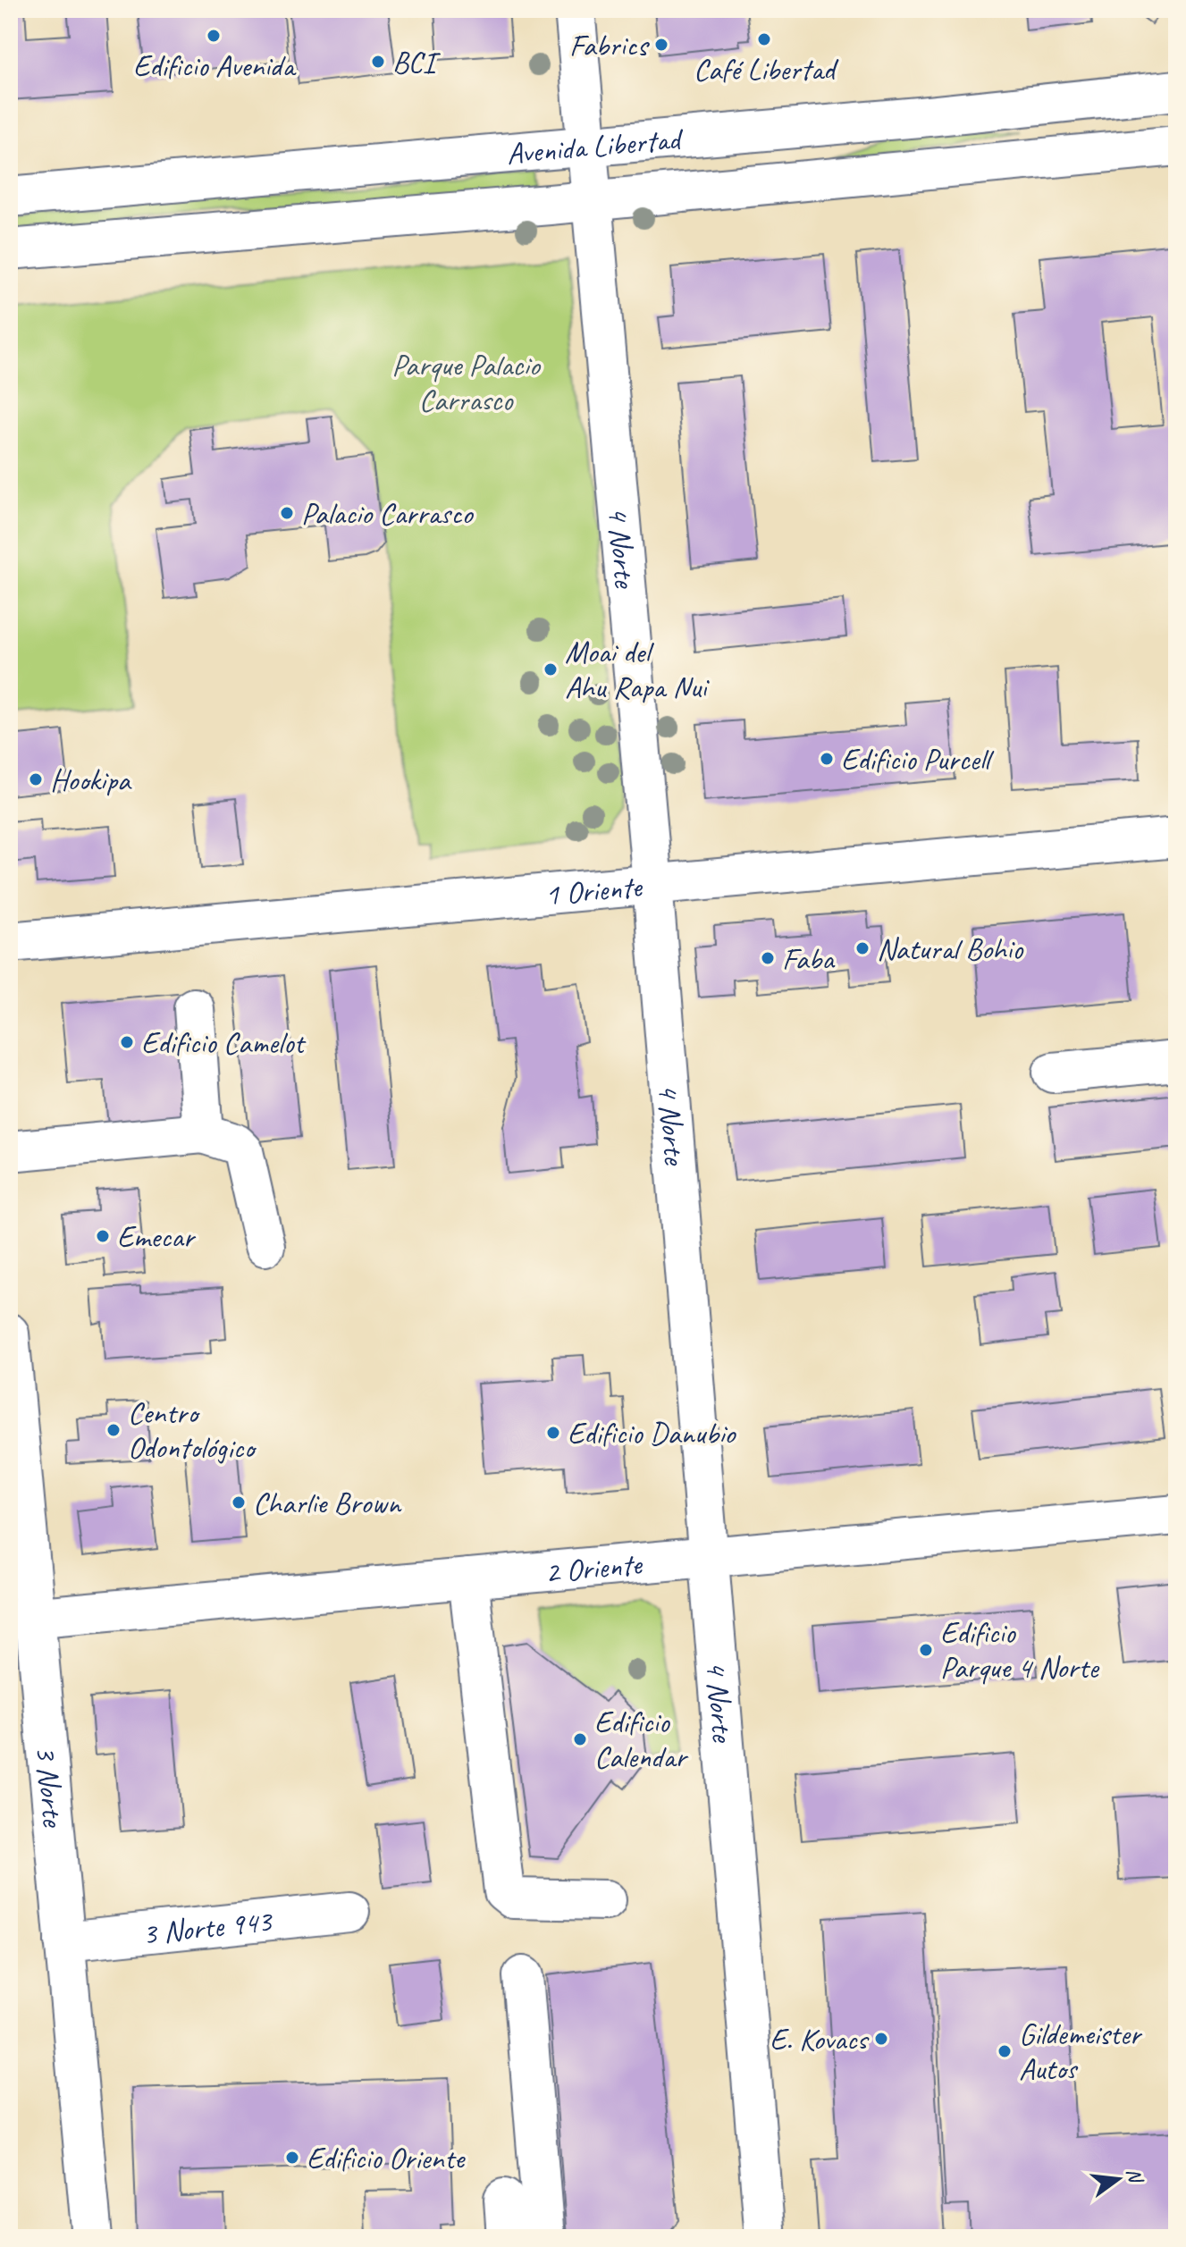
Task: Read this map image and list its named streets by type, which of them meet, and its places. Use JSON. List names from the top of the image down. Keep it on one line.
{"streets":{"street":["Avenida Libertad","4 Norte","1 Oriente","2 Oriente","3 Norte","3 Norte 943"]},"crossings":[["Avenida Libertad","4 Norte"],["4 Norte","1 Oriente"],["4 Norte","2 Oriente"],["2 Oriente","3 Norte"],["3 Norte","3 Norte 943"]],"parks":["Parque Palacio Carrasco"],"places":["Edificio Avenida","Café Libertad","Fabrics","BCI","Palacio Carrasco","Moai del Ahu Rapa Nui","Edificio Purcell","Hookipa","Natural Bohio","Faba","Edificio Camelot","Emecar","Centro Odontológico","Edificio Danubio","Charlie Brown","Edificio Parque 4 Norte","Edificio Calendar","E. Kovacs","Gildemeister Autos","Edificio Oriente"],"north":"right"}
